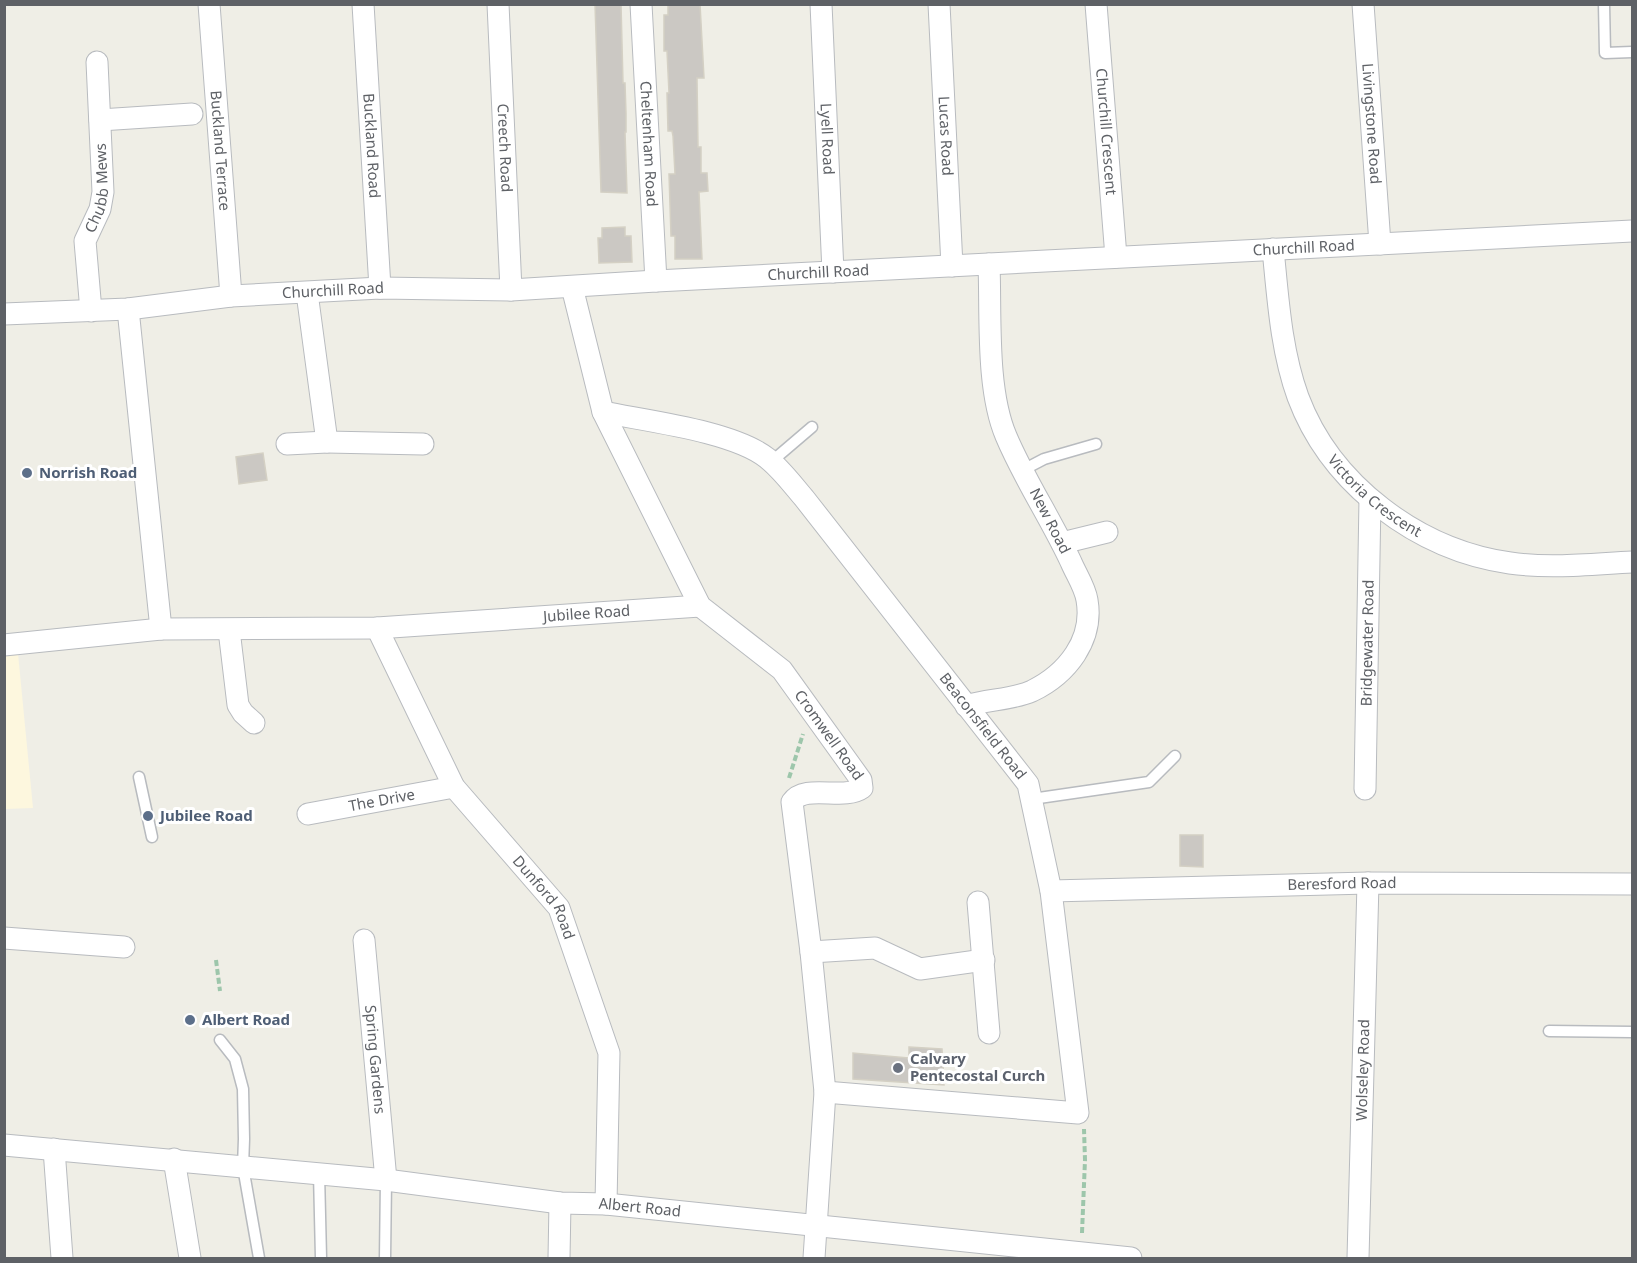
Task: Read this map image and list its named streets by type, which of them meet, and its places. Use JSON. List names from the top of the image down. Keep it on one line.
{"streets":{"street":["Livingstone Road","Churchill Crescent","Lucas Road","Lyell Road","Cheltenham Road","Buckland Road","Creech Road","Buckland Terrace","Chubb Mews","Churchill Road","Victoria Crescent","New Road","Jubilee Road","Bridgewater Road","Beaconsfield Road","Cromwell Road","The Drive","Beresford Road","Dunford Road","Spring Gardens","Wolseley Road","Albert Road"]},"crossings":[["Livingstone Road","Churchill Road"],["Churchill Crescent","Churchill Road"],["Lucas Road","Churchill Road"],["Lyell Road","Churchill Road"],["Cheltenham Road","Churchill Road"],["Buckland Road","Churchill Road"],["Creech Road","Churchill Road"],["Buckland Terrace","Churchill Road"],["Chubb Mews","Churchill Road"],["Churchill Road","Victoria Crescent"],["Churchill Road","New Road"],["Churchill Road","Cromwell Road"],["Victoria Crescent","Bridgewater Road"],["New Road","Beaconsfield Road"],["Jubilee Road","Cromwell Road"],["Jubilee Road","Dunford Road"],["Beaconsfield Road","Cromwell Road"],["Beaconsfield Road","Beresford Road"],["The Drive","Dunford Road"],["Beresford Road","Wolseley Road"],["Dunford Road","Albert Road"],["Spring Gardens","Albert Road"]],"places":["Norrish Road","Jubilee Road","Albert Road","Calvary Pentecostal Curch"]}
